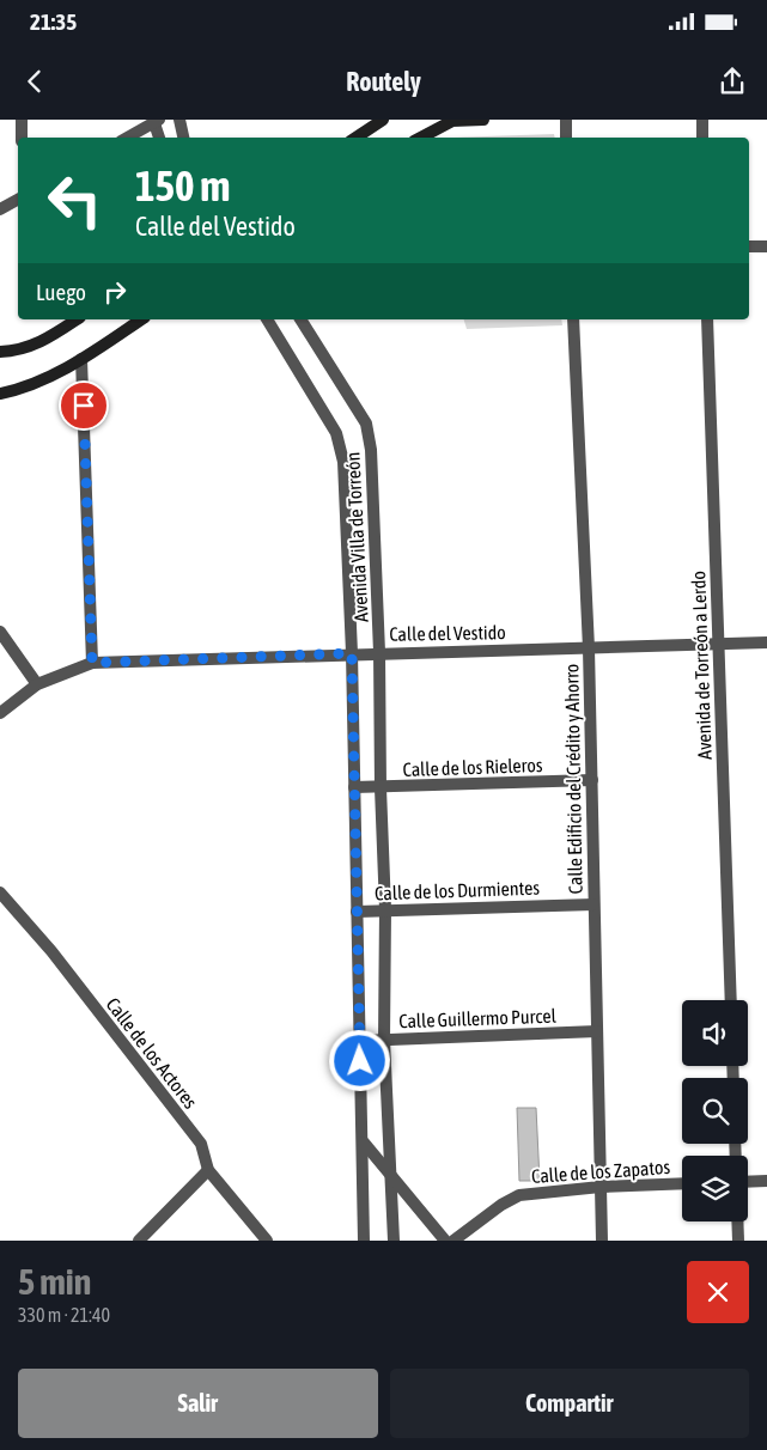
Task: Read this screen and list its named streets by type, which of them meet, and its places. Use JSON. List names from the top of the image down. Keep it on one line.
{"streets":{"street":["Avenida Villa de Torreón","Calle del Vestido","Avenida de Torreón a Lerdo","Calle de los Rieleros","Calle Edificio del Crédito y Ahorro","Calle de los Durmientes","Calle Guillermo Purcel","Calle de los Actores","Calle de los Zapatos"]},"crossings":[["Avenida Villa de Torreón","Calle del Vestido"],["Avenida Villa de Torreón","Calle de los Rieleros"],["Avenida Villa de Torreón","Calle de los Durmientes"],["Avenida Villa de Torreón","Calle Guillermo Purcel"],["Calle del Vestido","Avenida de Torreón a Lerdo"],["Calle del Vestido","Calle Edificio del Crédito y Ahorro"],["Calle de los Rieleros","Calle Edificio del Crédito y Ahorro"],["Calle Edificio del Crédito y Ahorro","Calle de los Durmientes"],["Calle Edificio del Crédito y Ahorro","Calle Guillermo Purcel"],["Calle Edificio del Crédito y Ahorro","Calle de los Zapatos"]],"page":{"status":"21:35","header":"Routely","turn":["150 m","Calle del Vestido"],"then":"Luego","heading":["5 min","330 m · 21:40"],"buttons":["Salir","Compartir"]}}
